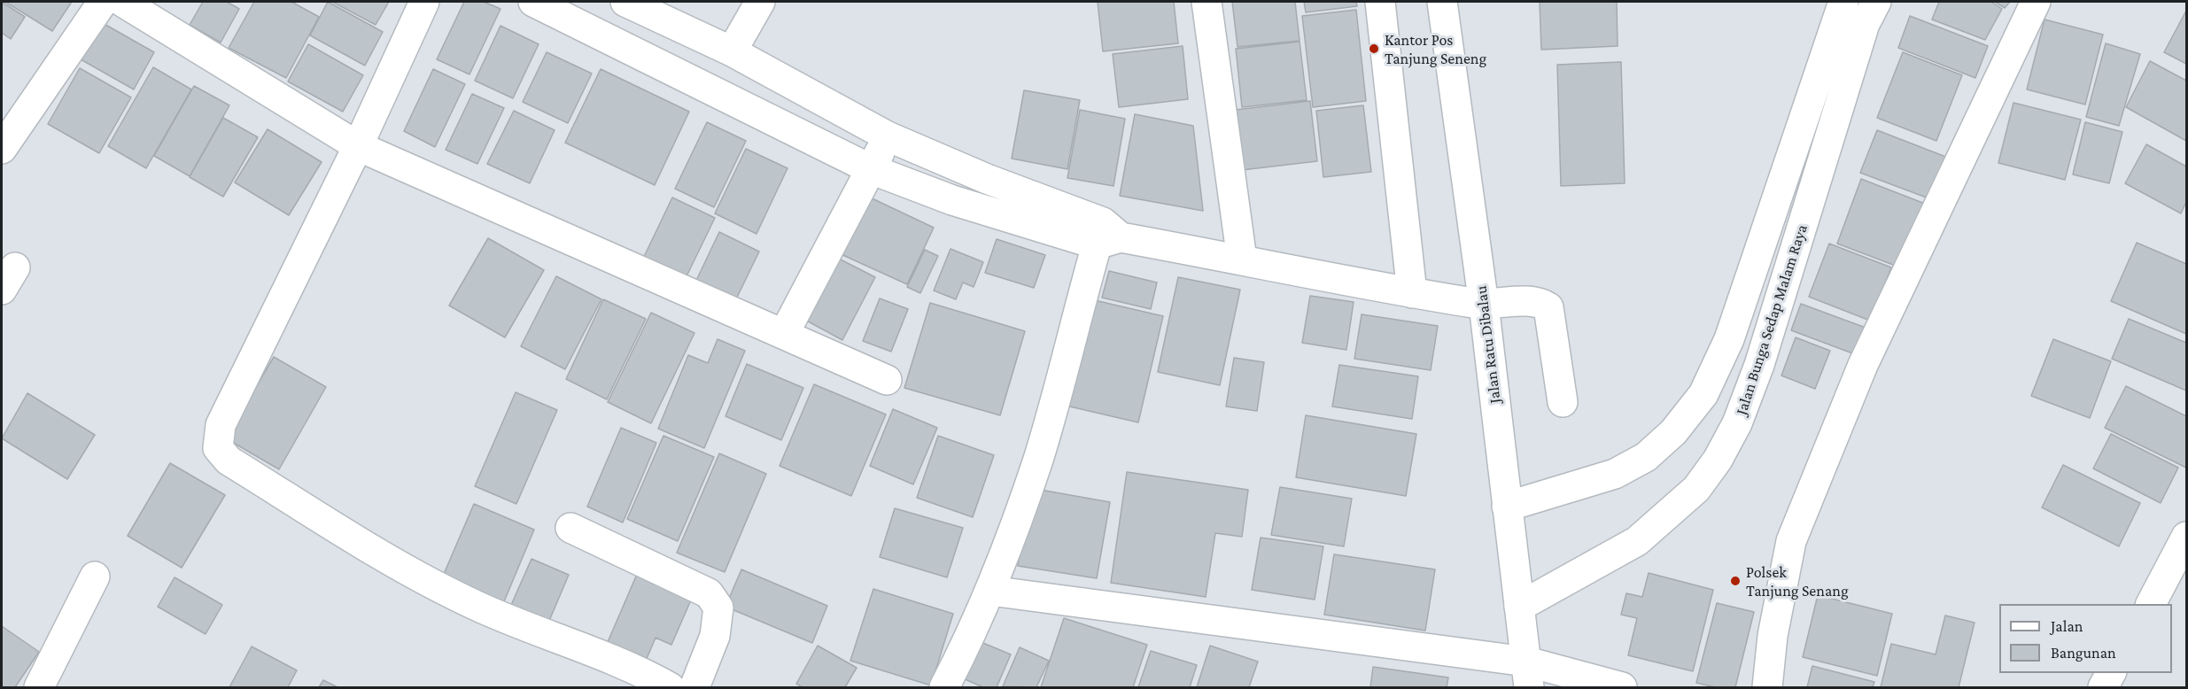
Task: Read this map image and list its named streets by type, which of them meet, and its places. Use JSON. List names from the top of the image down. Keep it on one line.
{"streets":{"street":["Jalan Bunga Sedap Malam Raya","Jalan Ratu Dibalau"]},"crossings":[["Jalan Bunga Sedap Malam Raya","Jalan Ratu Dibalau"]],"places":["Kantor Pos Tanjung Seneng","Polsek Tanjung Senang"],"legend":["Jalan","Bangunan"]}
